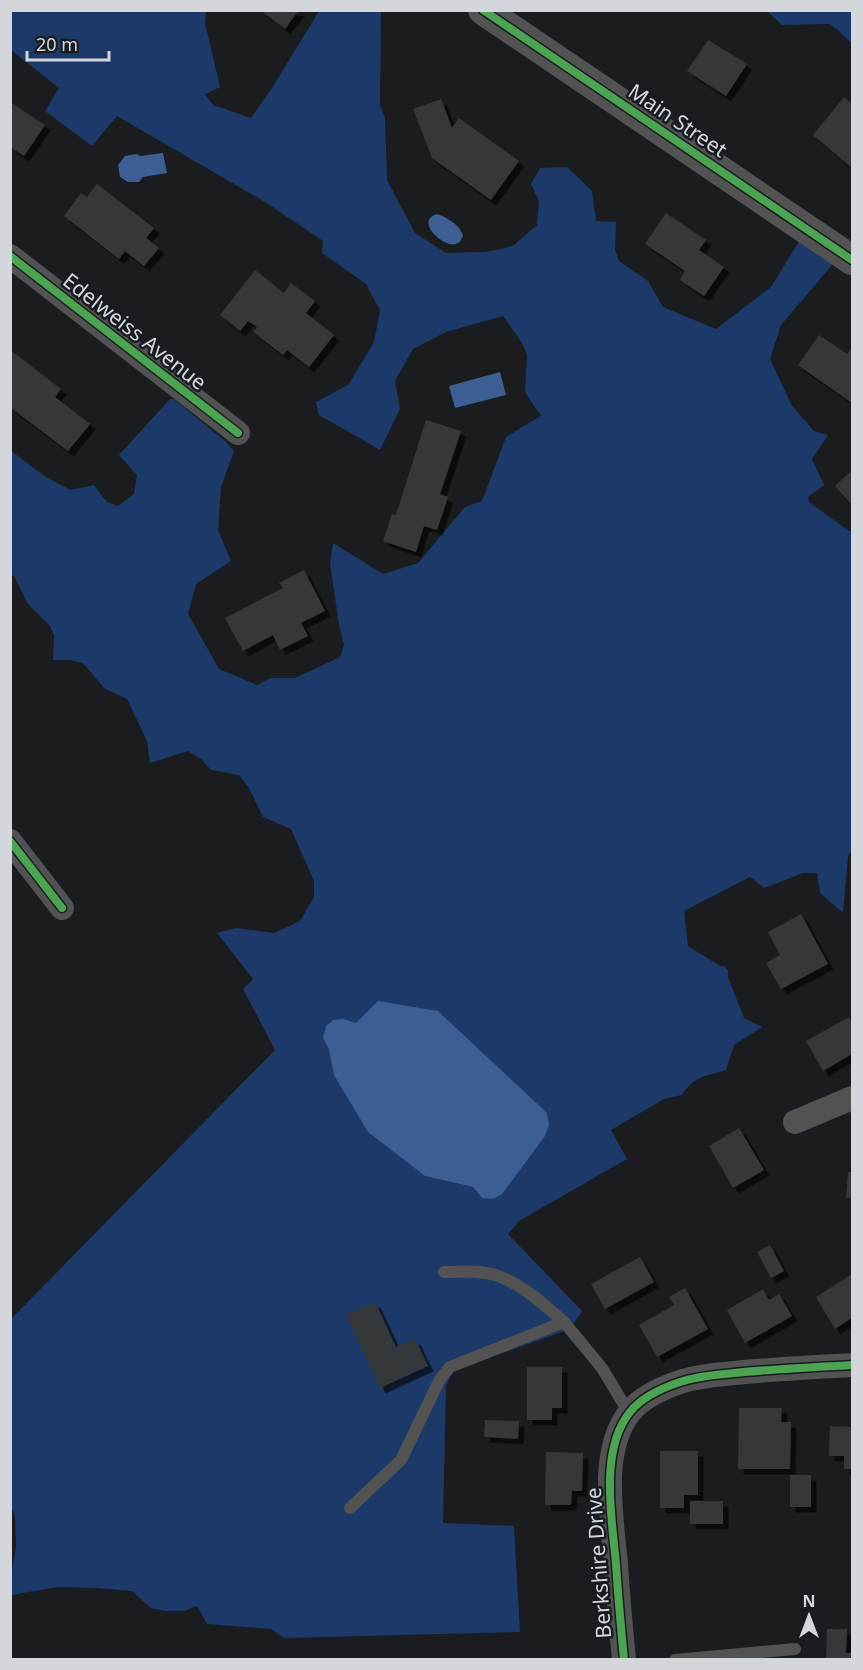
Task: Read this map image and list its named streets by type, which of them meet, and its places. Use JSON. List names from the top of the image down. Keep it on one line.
{"streets":{"street":["Main Street","Edelweiss Avenue","Berkshire Drive"]},"scale_bar":"20 m","north":"top"}
